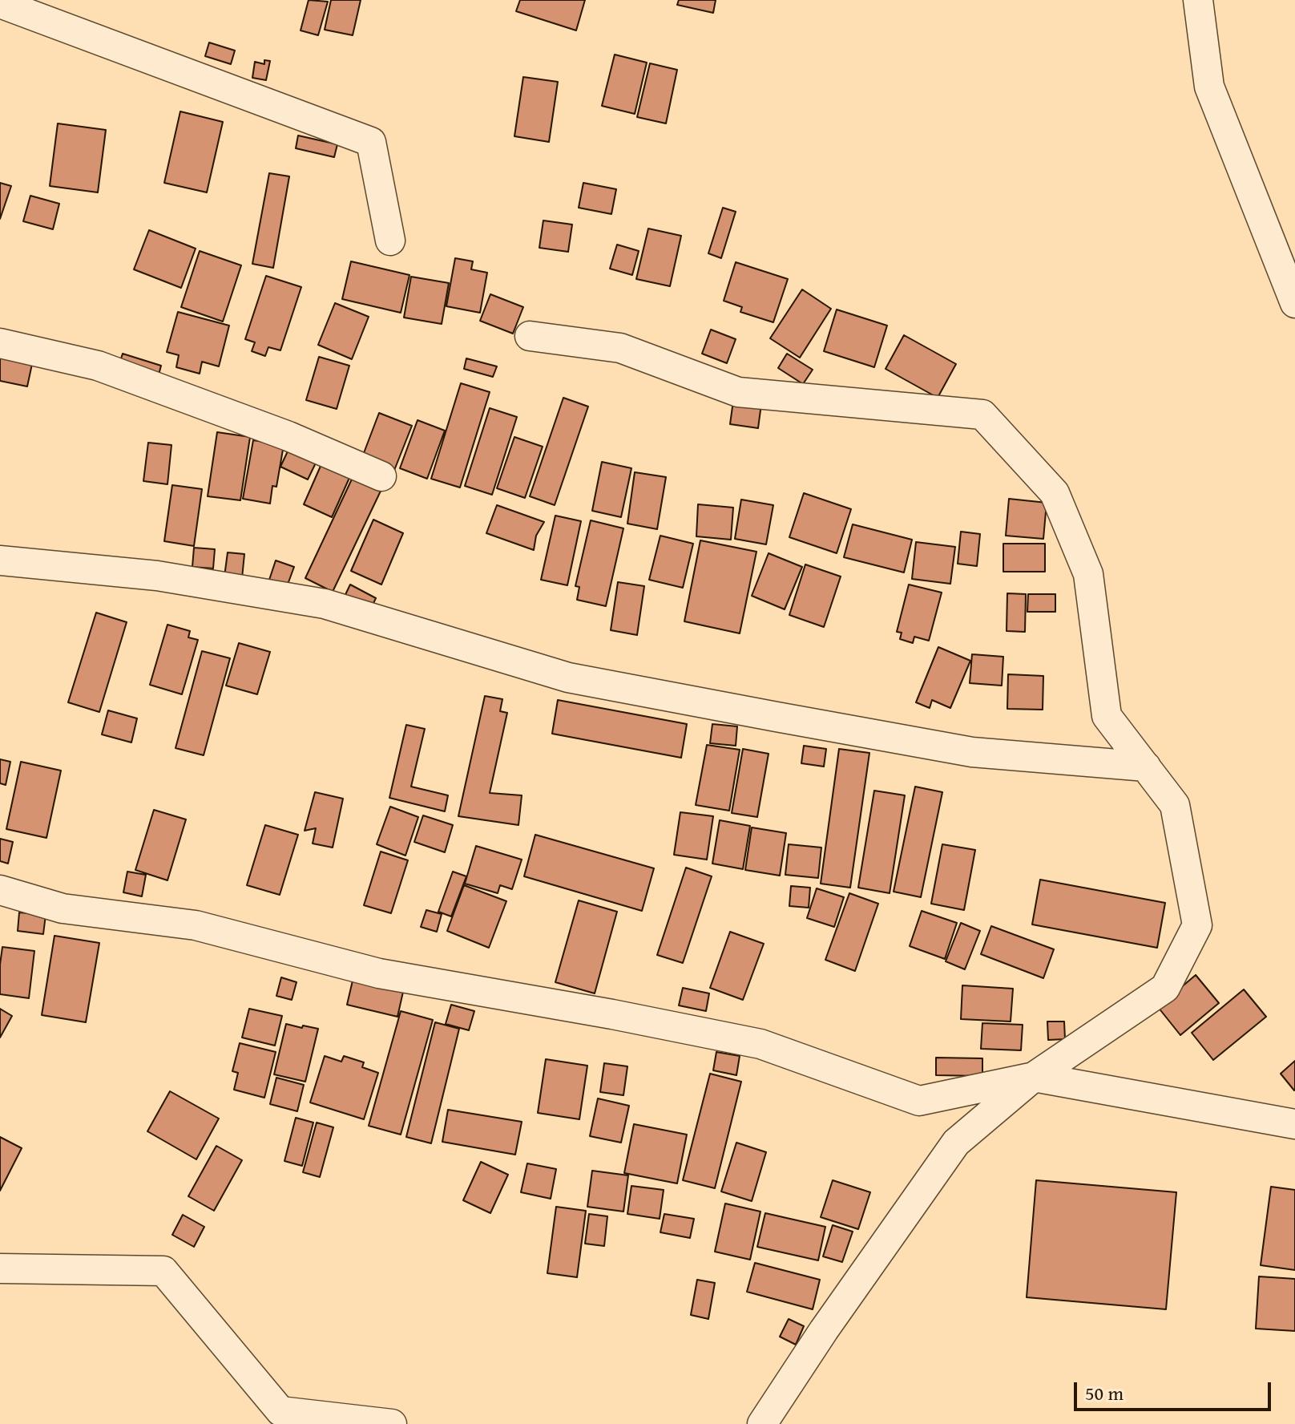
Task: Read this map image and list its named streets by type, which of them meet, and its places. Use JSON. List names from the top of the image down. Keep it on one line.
{"scale_bar":"50 m"}
